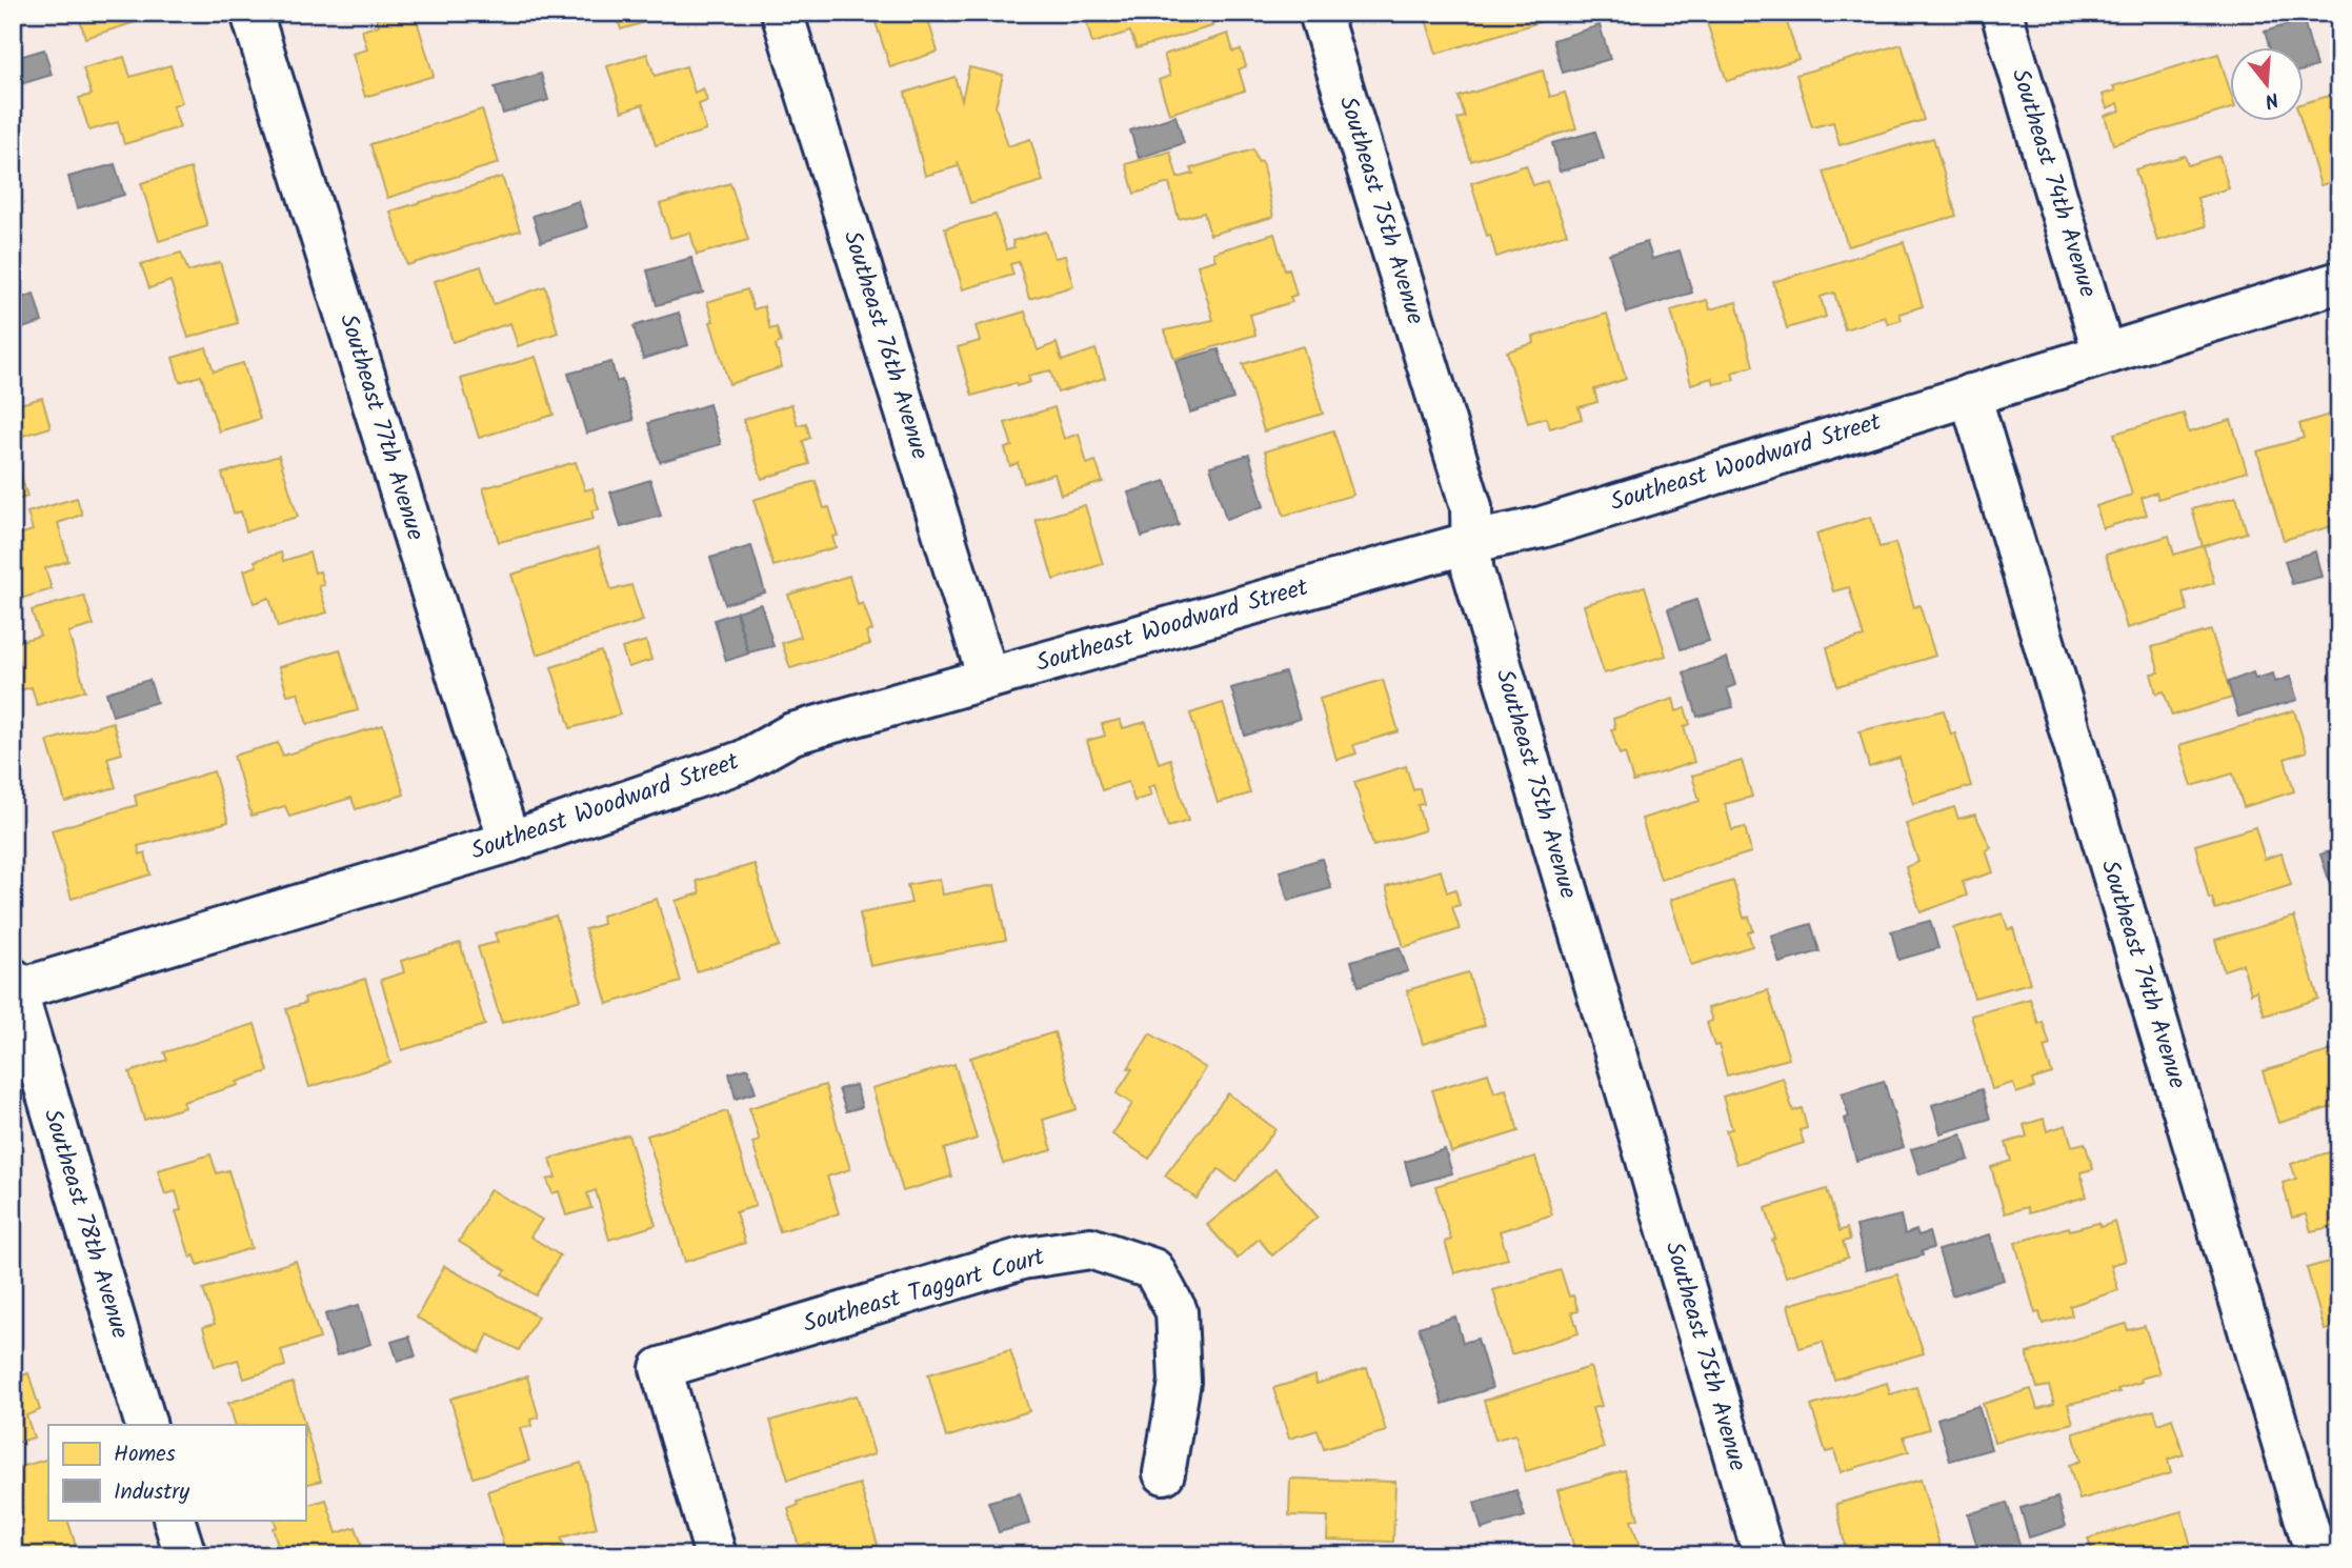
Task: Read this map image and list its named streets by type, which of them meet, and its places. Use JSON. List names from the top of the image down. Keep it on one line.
{"streets":{"street":["Southeast 74th Avenue","Southeast 75th Avenue","Southeast 76th Avenue","Southeast 77th Avenue","Southeast Woodward Street","Southeast 78th Avenue","Southeast Taggart Court"]},"crossings":[["Southeast 74th Avenue","Southeast Woodward Street"],["Southeast 75th Avenue","Southeast Woodward Street"],["Southeast 76th Avenue","Southeast Woodward Street"],["Southeast 77th Avenue","Southeast Woodward Street"],["Southeast Woodward Street","Southeast 78th Avenue"]],"legend":["Homes","Industry"],"north":"bottom"}
